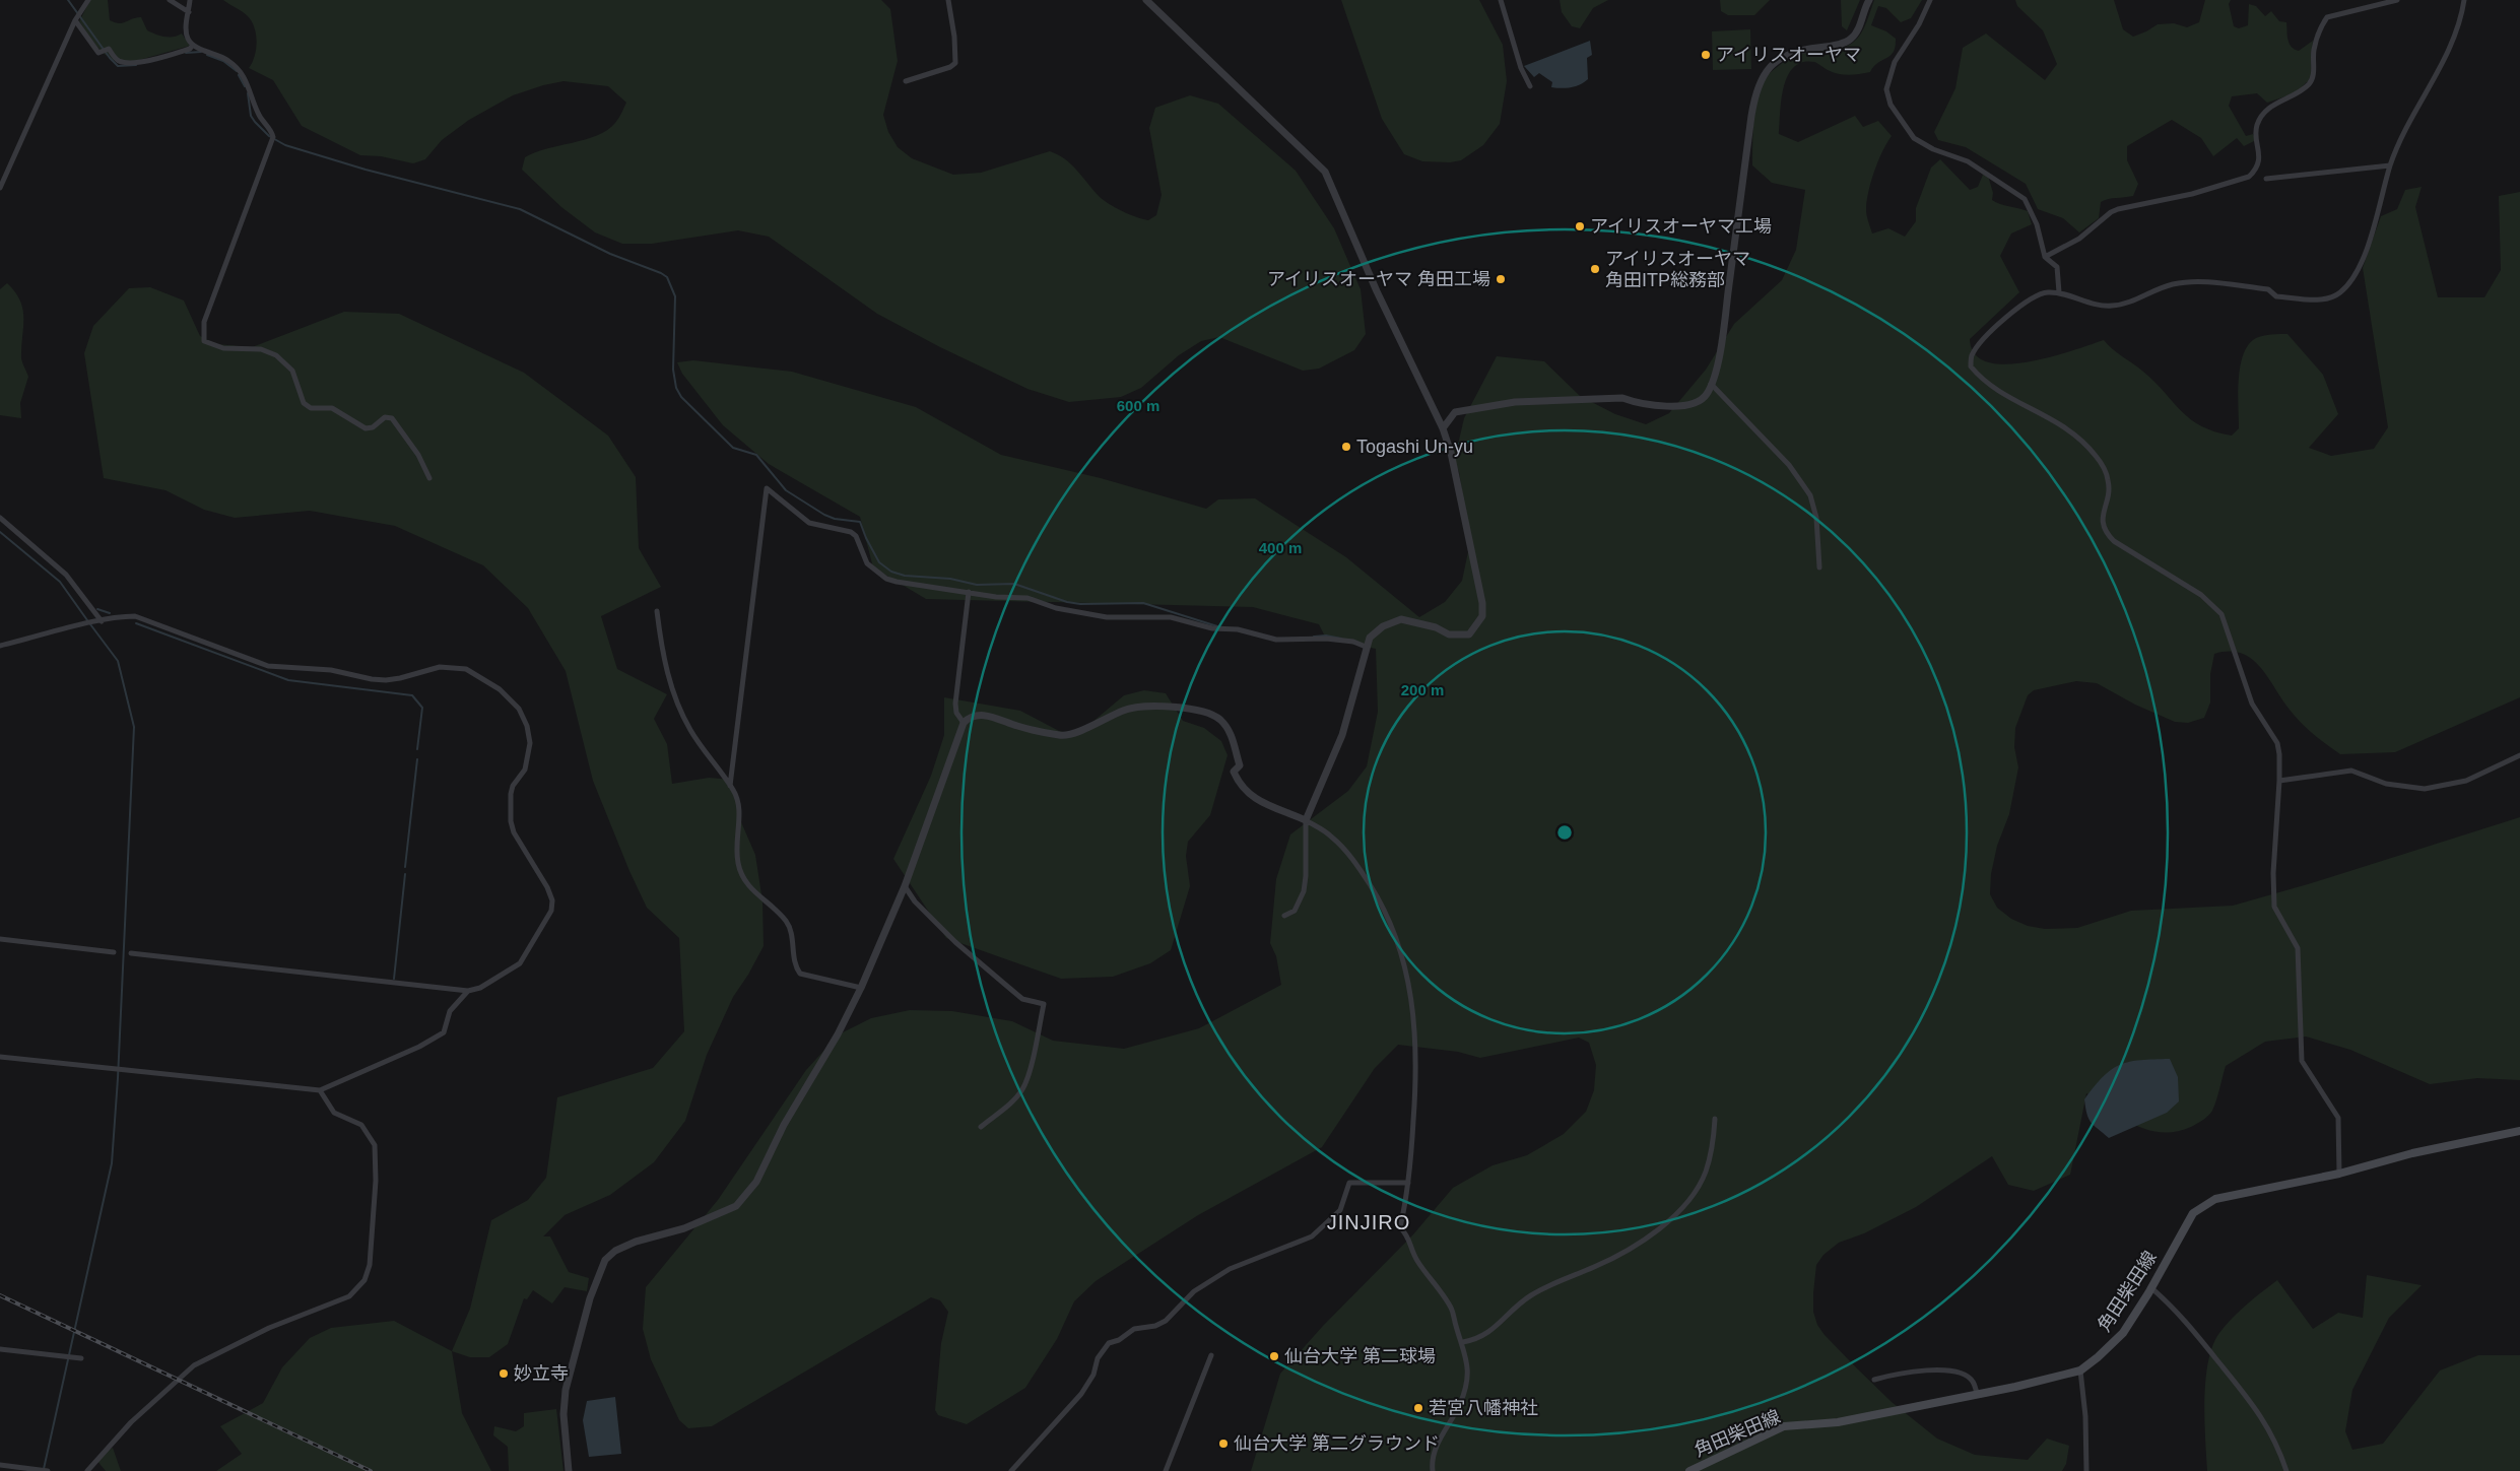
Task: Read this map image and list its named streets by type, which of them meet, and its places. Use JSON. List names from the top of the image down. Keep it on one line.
{"streets":{"main road":["角田柴田線"]},"districts":["JINJIRO"],"places":["アイリスオーヤマ","アイリスオーヤマ工場","アイリスオーヤマ 角田ITP総務部","アイリスオーヤマ 角田工場","Togashi Un-yu","仙台大学 第二球場","妙立寺","若宮八幡神社","仙台大学 第二グラウンド"],"rings":["600 m","400 m","200 m"]}
